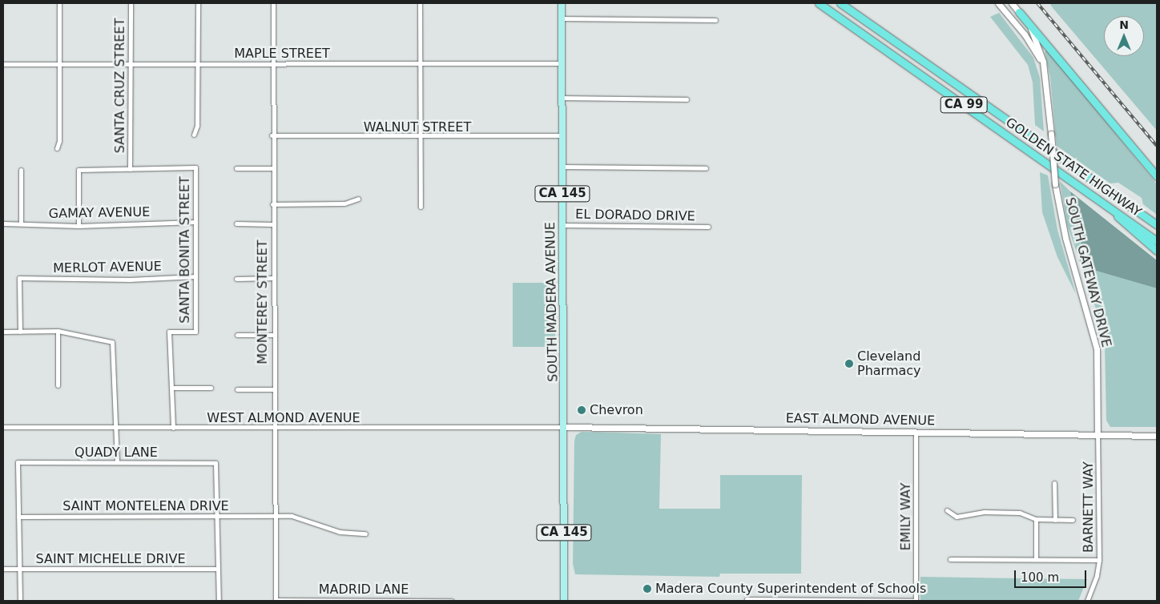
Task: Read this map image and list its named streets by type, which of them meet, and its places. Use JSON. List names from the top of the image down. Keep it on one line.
{"streets":{"highway":["CA 99","GOLDEN STATE HIGHWAY"],"main road":["CA 145","SOUTH GATEWAY DRIVE","SOUTH MADERA AVENUE","EAST ALMOND AVENUE"],"street":["MAPLE STREET","SANTA CRUZ STREET","WALNUT STREET","GAMAY AVENUE","EL DORADO DRIVE","SANTA BONITA STREET","MERLOT AVENUE","MONTEREY STREET","WEST ALMOND AVENUE","QUADY LANE","SAINT MONTELENA DRIVE","BARNETT WAY","EMILY WAY","SAINT MICHELLE DRIVE","MADRID LANE"]},"crossings":[["MAPLE STREET","SANTA CRUZ STREET"],["MAPLE STREET","MONTEREY STREET"],["MAPLE STREET","SOUTH MADERA AVENUE"],["SANTA CRUZ STREET","SANTA BONITA STREET"],["WALNUT STREET","MONTEREY STREET"],["WALNUT STREET","SOUTH MADERA AVENUE"],["GAMAY AVENUE","SANTA BONITA STREET"],["EL DORADO DRIVE","SOUTH MADERA AVENUE"],["SANTA BONITA STREET","MERLOT AVENUE"],["SANTA BONITA STREET","WEST ALMOND AVENUE"],["SOUTH GATEWAY DRIVE","EAST ALMOND AVENUE"],["SOUTH GATEWAY DRIVE","BARNETT WAY"],["MONTEREY STREET","WEST ALMOND AVENUE"],["MONTEREY STREET","SAINT MONTELENA DRIVE"],["MONTEREY STREET","MADRID LANE"],["SOUTH MADERA AVENUE","WEST ALMOND AVENUE"],["SOUTH MADERA AVENUE","EAST ALMOND AVENUE"],["WEST ALMOND AVENUE","EAST ALMOND AVENUE"],["EAST ALMOND AVENUE","BARNETT WAY"],["EAST ALMOND AVENUE","EMILY WAY"],["QUADY LANE","SAINT MONTELENA DRIVE"]],"places":["Cleveland Pharmacy","Chevron","Madera County Superintendent of Schools"],"scale_bar":"100 m","north":"top"}
